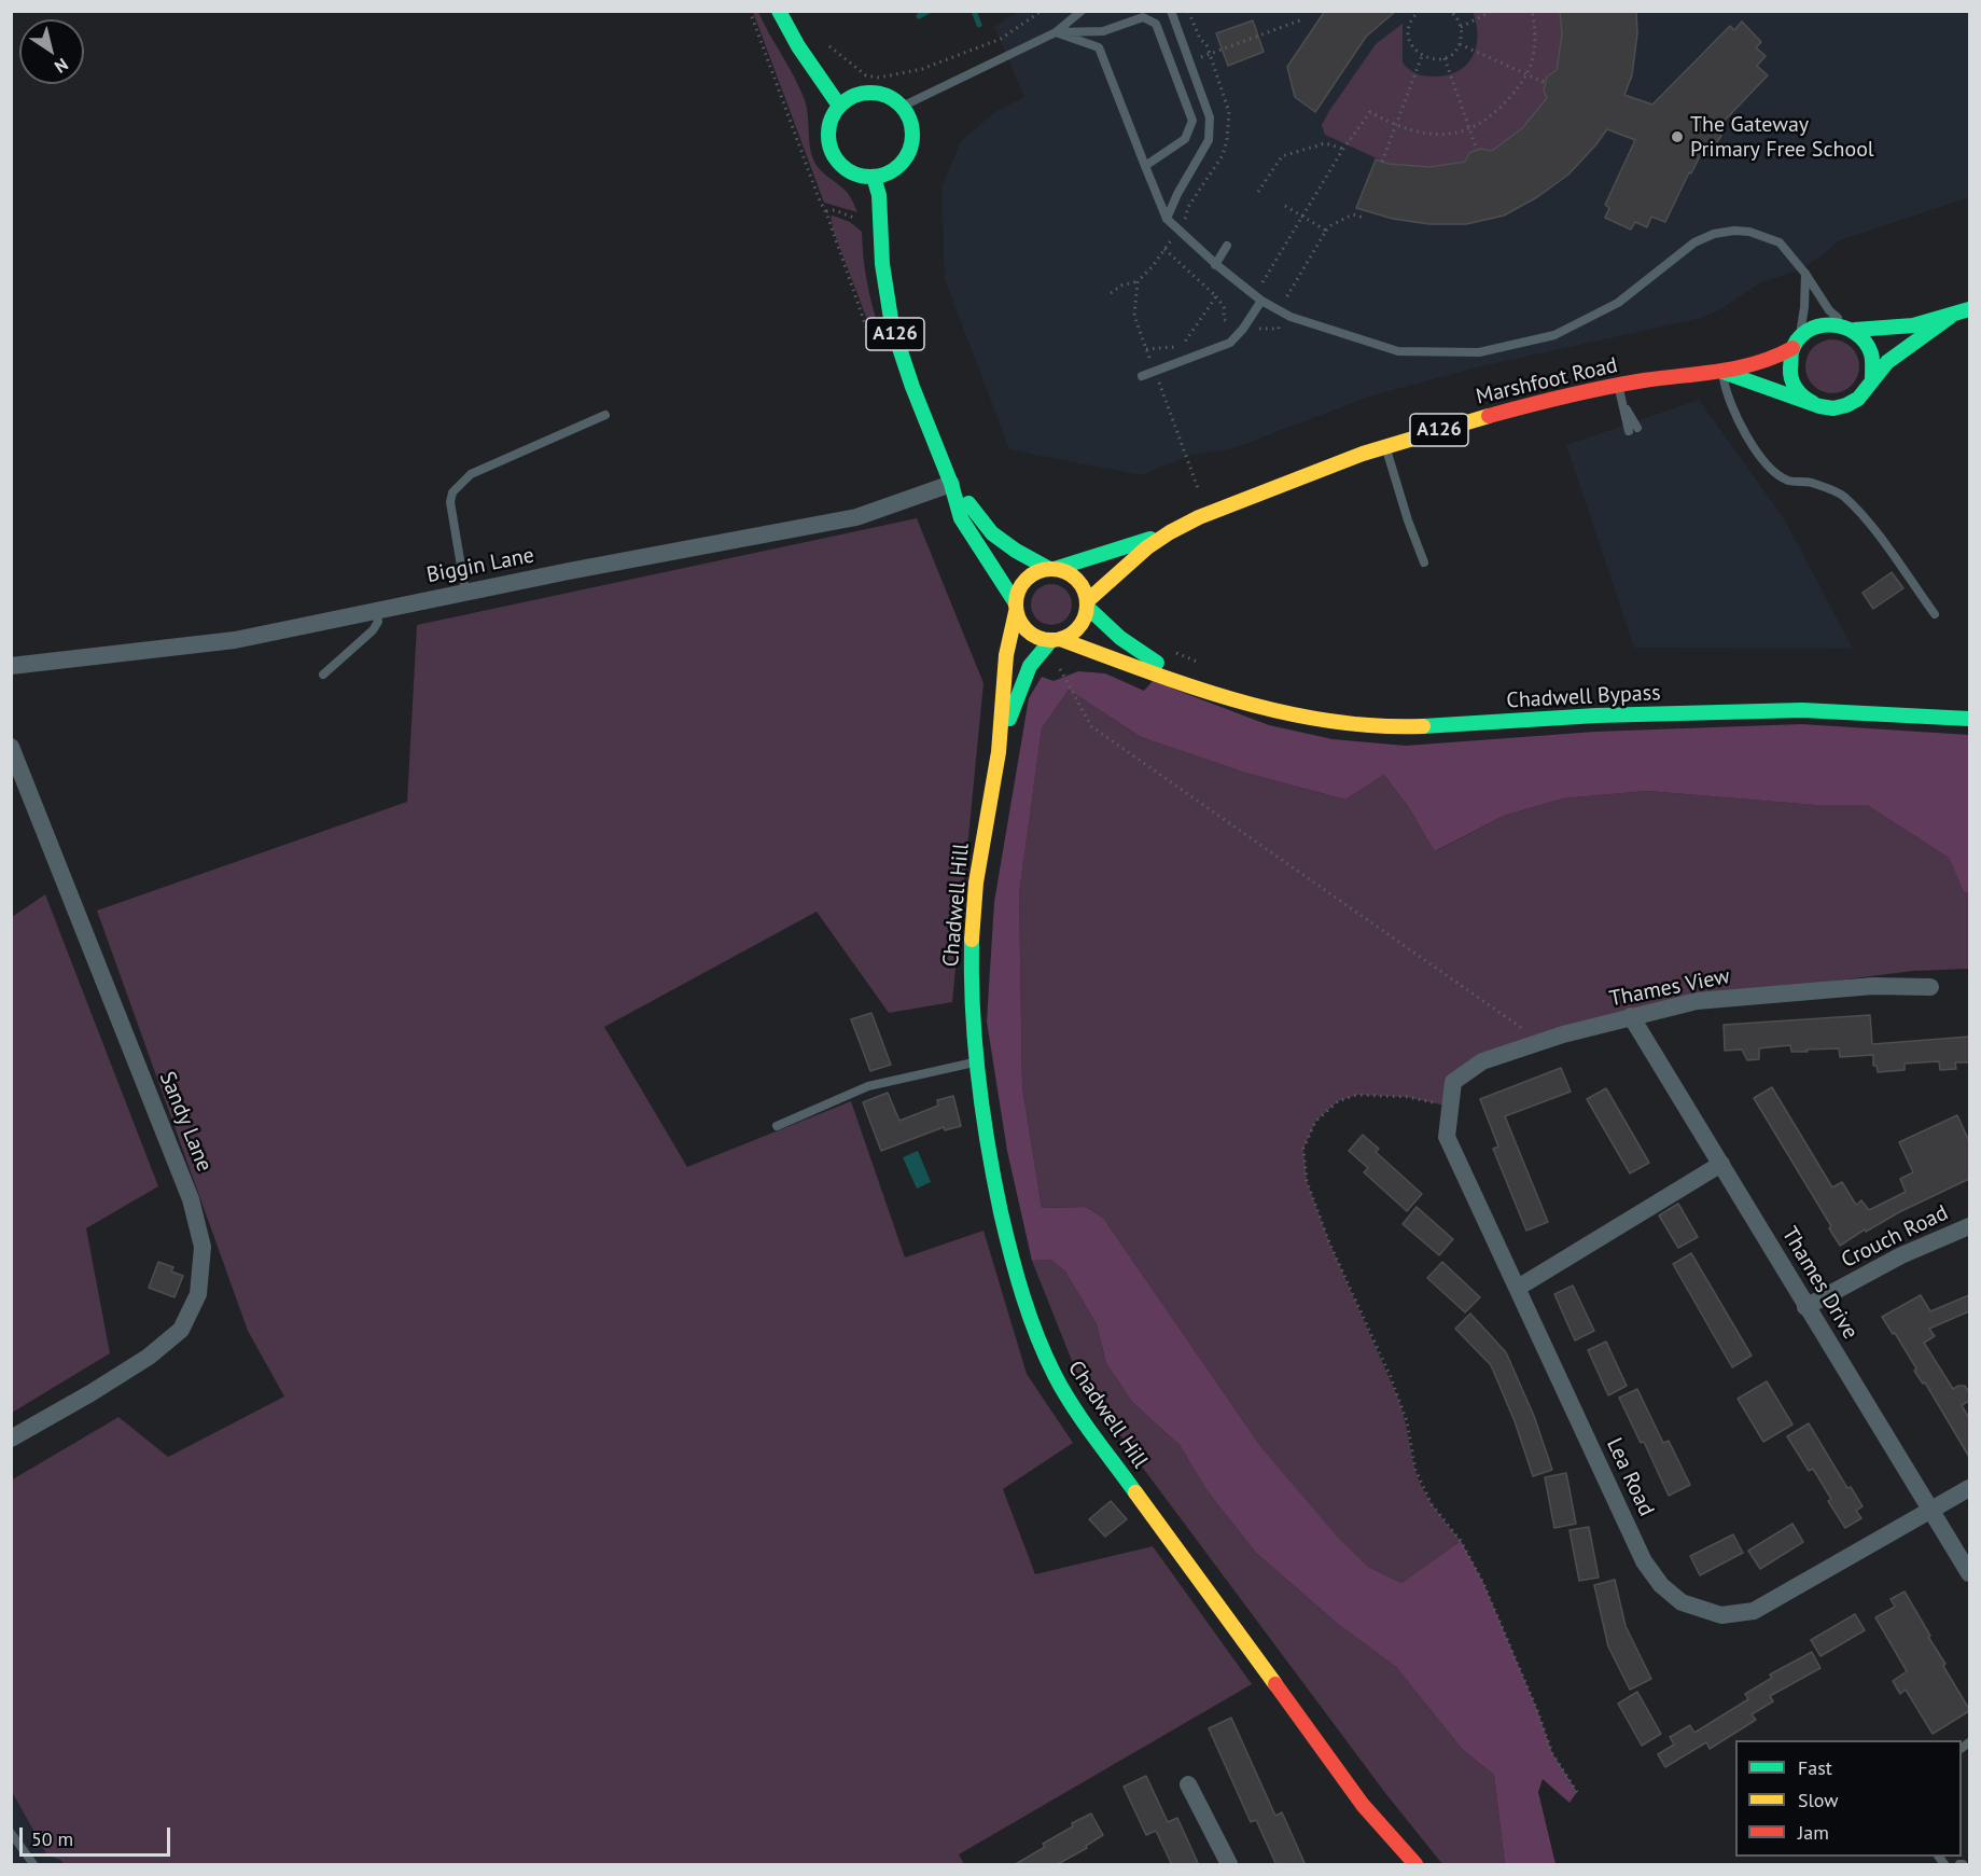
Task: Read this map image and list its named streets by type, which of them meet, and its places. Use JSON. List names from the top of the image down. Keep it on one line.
{"streets":{"main road":["A126","Marshfoot Road","Chadwell Bypass","Chadwell Hill"],"street":["Biggin Lane","Thames View","Sandy Lane","Crouch Road","Thames Drive","Lea Road"]},"crossings":[["A126","Marshfoot Road"],["A126","Biggin Lane"],["A126","Chadwell Bypass"],["A126","Chadwell Hill"],["Marshfoot Road","Chadwell Bypass"],["Marshfoot Road","Chadwell Hill"],["Chadwell Bypass","Chadwell Hill"],["Thames View","Thames Drive"],["Thames View","Lea Road"],["Crouch Road","Thames Drive"],["Thames Drive","Lea Road"]],"places":["The Gateway Primary Free School"],"legend":["Fast","Slow","Jam"],"scale_bar":"50 m","north":"bottom right"}
